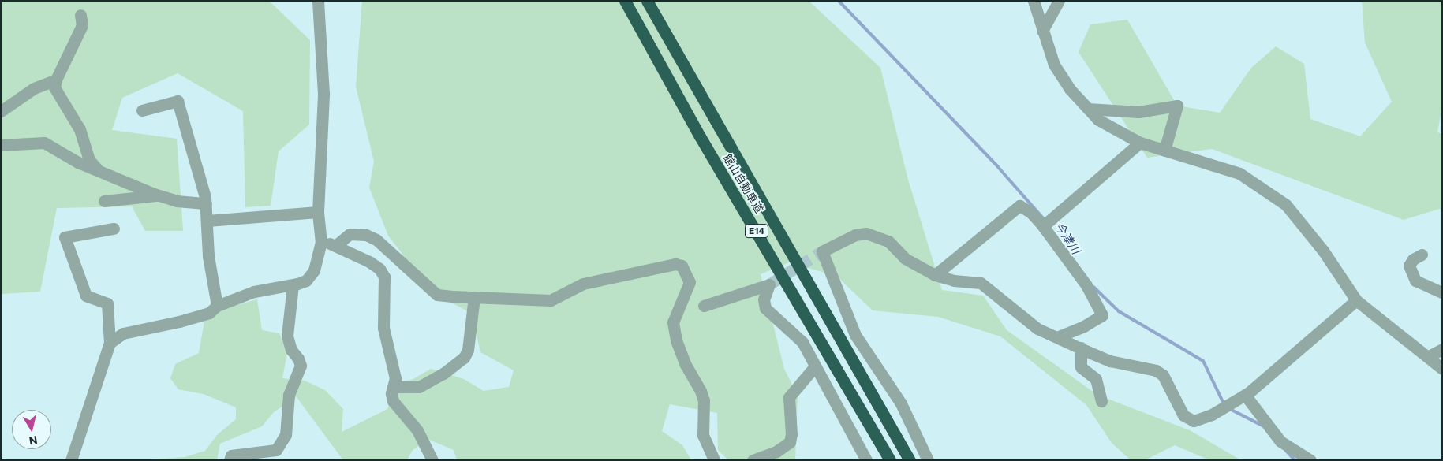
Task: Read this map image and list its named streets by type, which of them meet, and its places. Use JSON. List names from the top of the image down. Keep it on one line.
{"streets":{"highway":["館山自動車道","E14"]},"water":["今津川"],"north":"bottom"}
